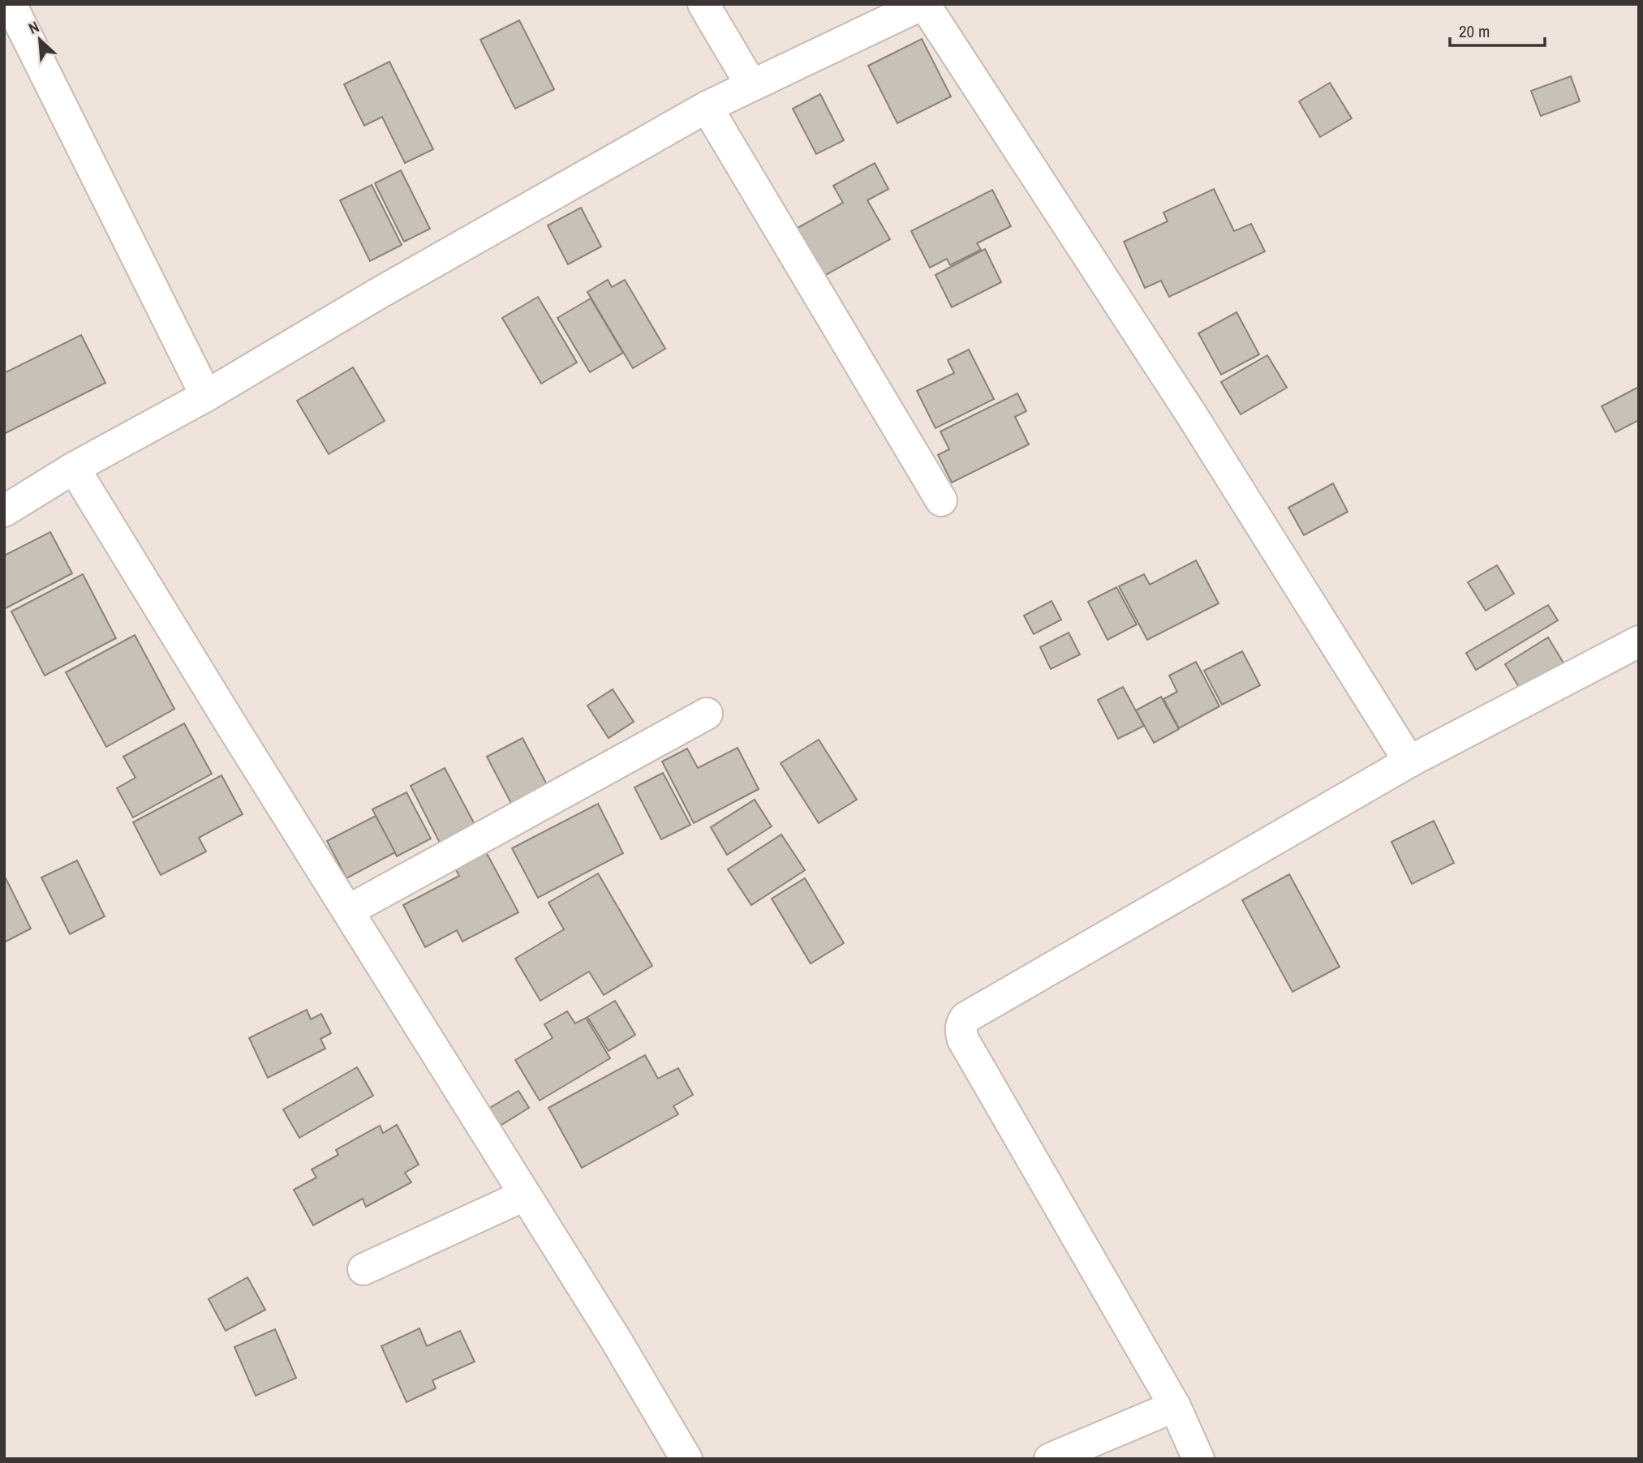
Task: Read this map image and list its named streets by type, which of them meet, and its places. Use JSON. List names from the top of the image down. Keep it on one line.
{"scale_bar":"20 m","north":"top left"}
